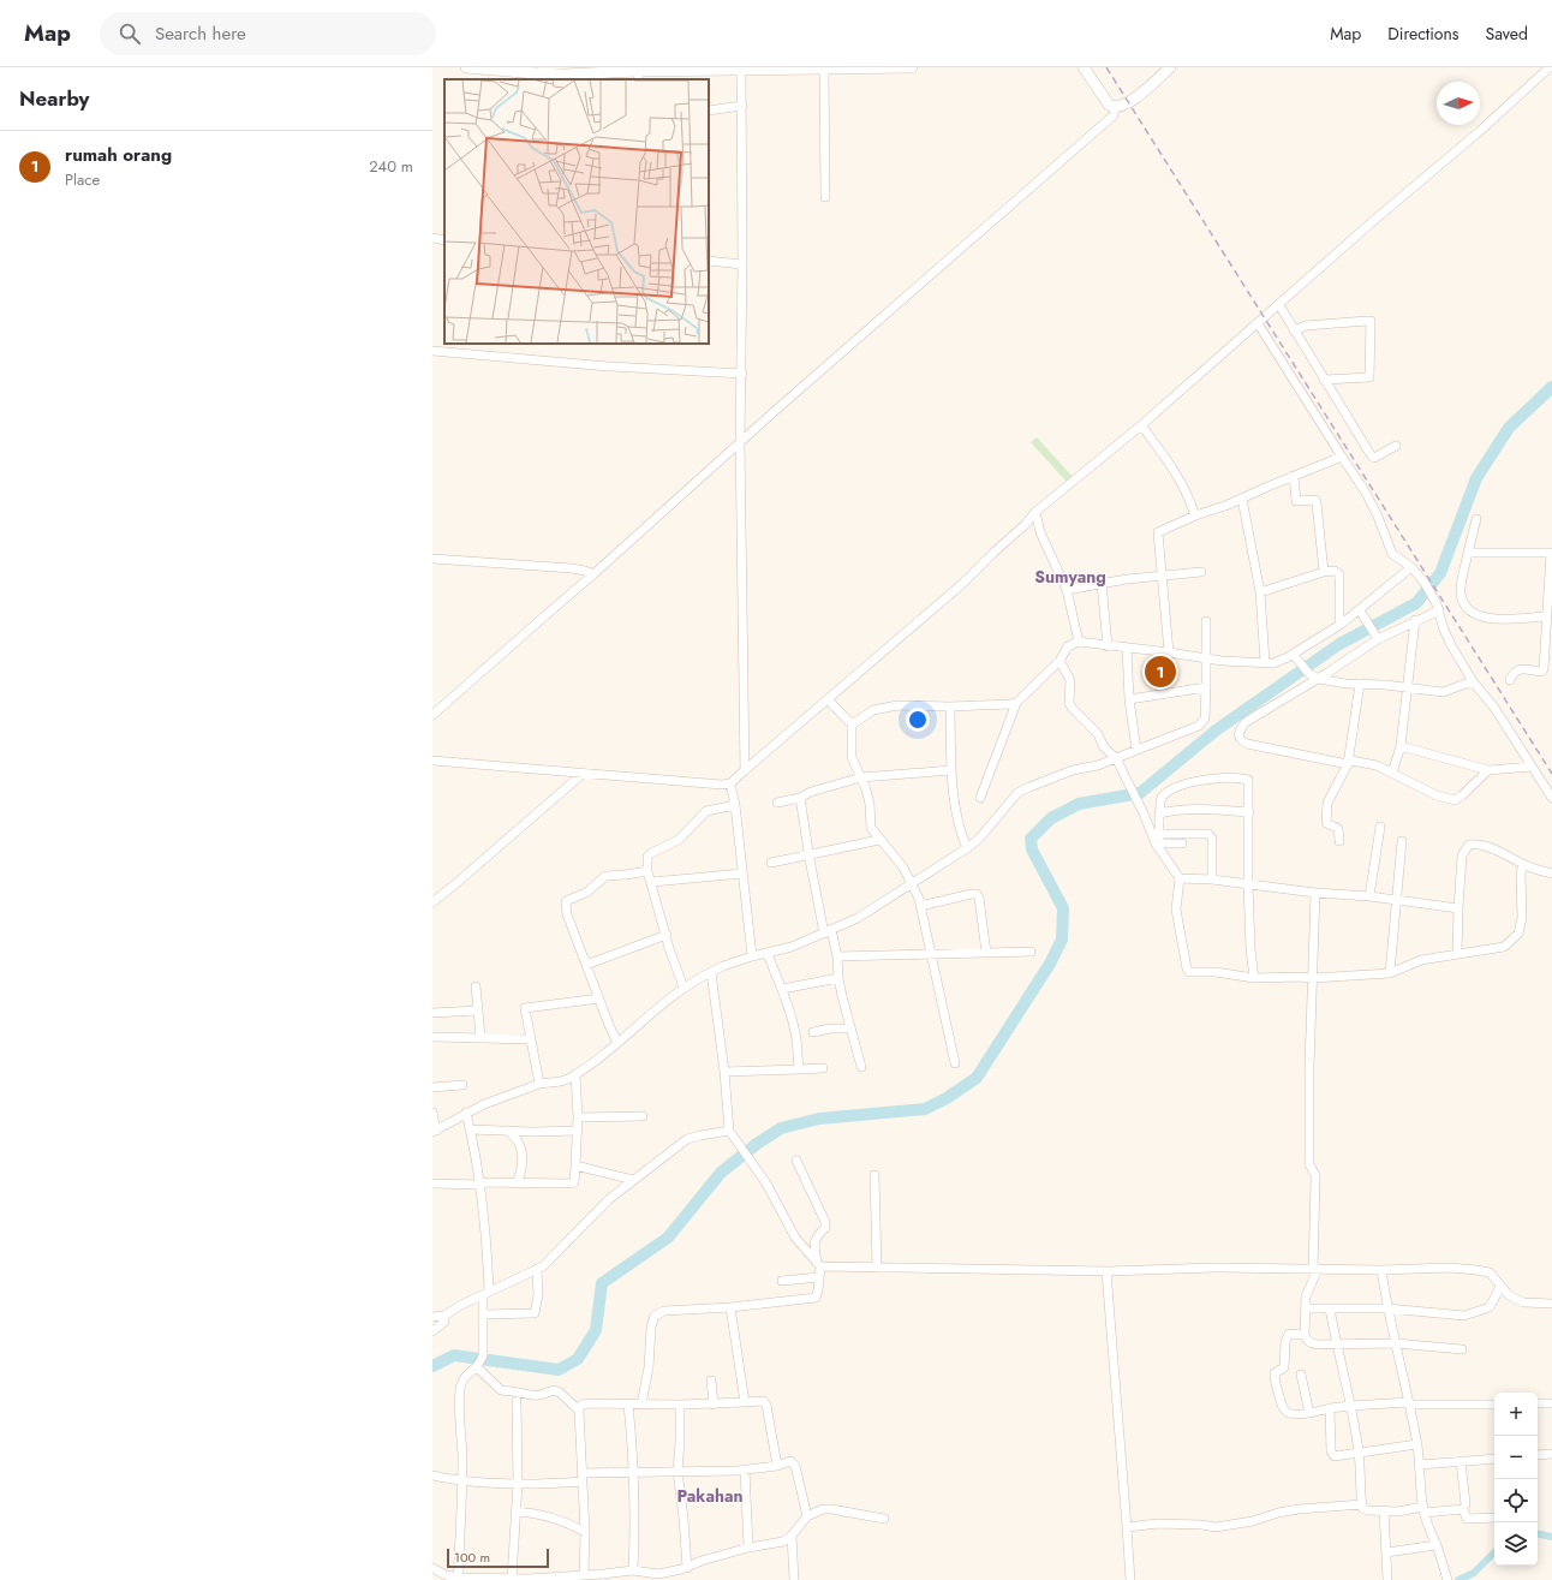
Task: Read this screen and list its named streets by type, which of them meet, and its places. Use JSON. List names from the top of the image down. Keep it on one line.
{"districts":["Sumyang","Pakahan"],"scale_bar":"100 m","north":"right","page":{"header":"Map","search":"Search here","nav":["Map","Directions","Saved"],"heading":"Nearby","list":[{"mark":"1","name":"rumah orang","note":"Place","value":"240 m"}],"pins":"1","map_buttons":["+","−"],"scale":"100 m"}}
